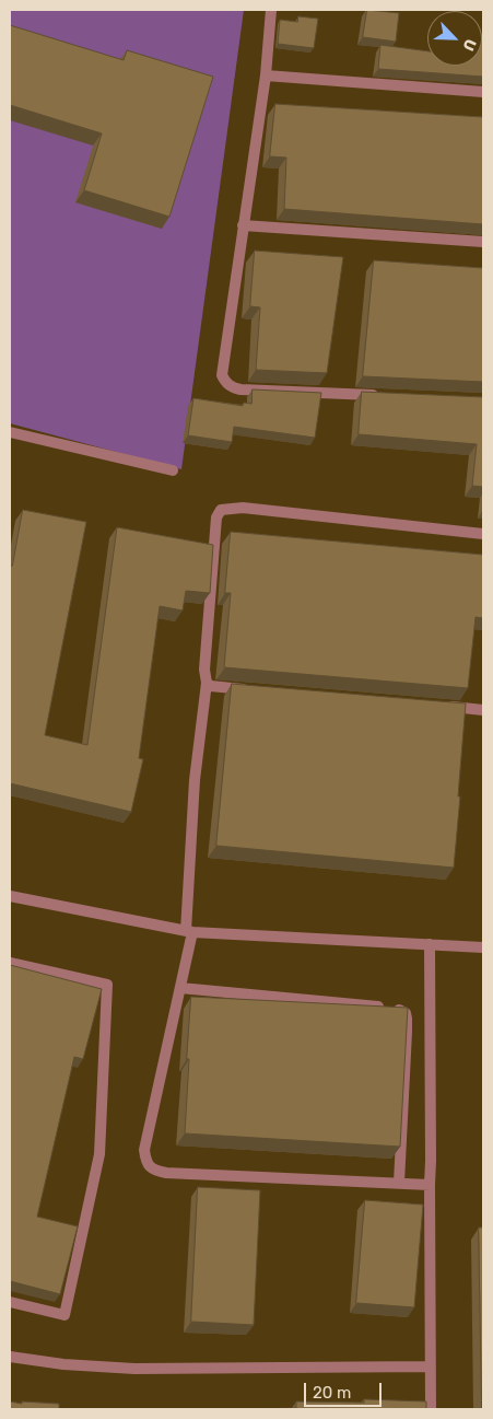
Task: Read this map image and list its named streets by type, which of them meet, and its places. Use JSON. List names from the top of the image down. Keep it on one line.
{"scale_bar":"20 m","north":"bottom right"}
